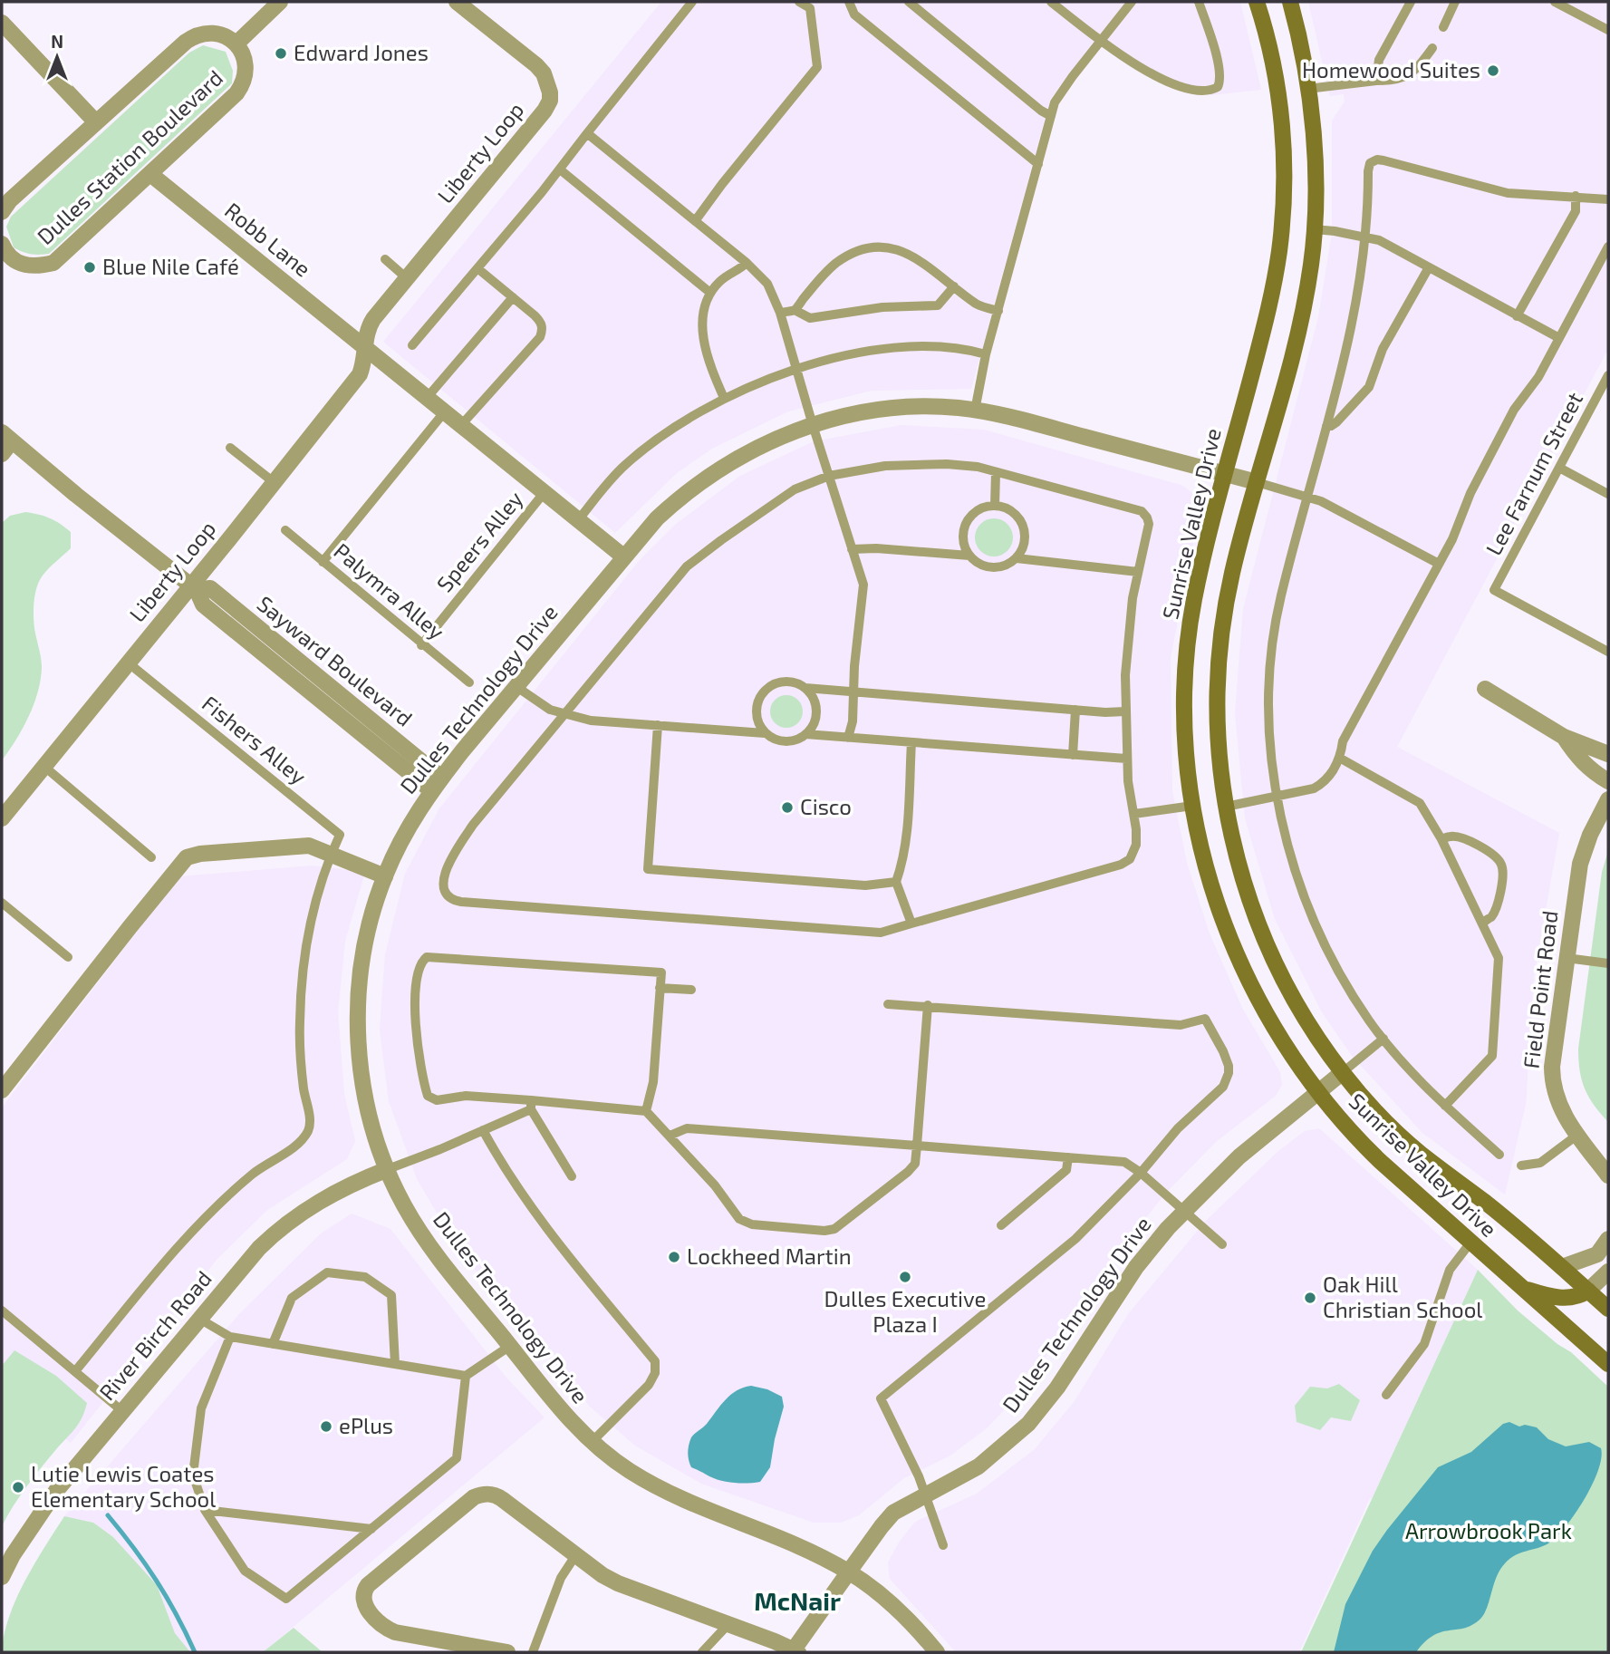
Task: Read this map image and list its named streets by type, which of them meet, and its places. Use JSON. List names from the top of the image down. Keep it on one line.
{"streets":{"main road":["Sunrise Valley Drive"],"street":["Liberty Loop","Dulles Station Boulevard","Robb Lane","Sayward Boulevard","Dulles Technology Drive","Field Point Road","River Birch Road"],"lane":["Lee Farnum Street","Speers Alley","Palymra Alley","Fishers Alley"]},"crossings":[["Liberty Loop","Robb Lane"],["Liberty Loop","Sayward Boulevard"],["Liberty Loop","Fishers Alley"],["Dulles Station Boulevard","Robb Lane"],["Sunrise Valley Drive","Dulles Technology Drive"],["Speers Alley","Palymra Alley"],["Sayward Boulevard","Dulles Technology Drive"],["Dulles Technology Drive","River Birch Road"]],"districts":["McNair"],"parks":["Arrowbrook Park"],"places":["Edward Jones","Homewood Suites","Blue Nile Café","Cisco","Lockheed Martin","Dulles Executive Plaza I","Oak Hill Christian School","ePlus","Lutie Lewis Coates Elementary School"],"north":"top"}
